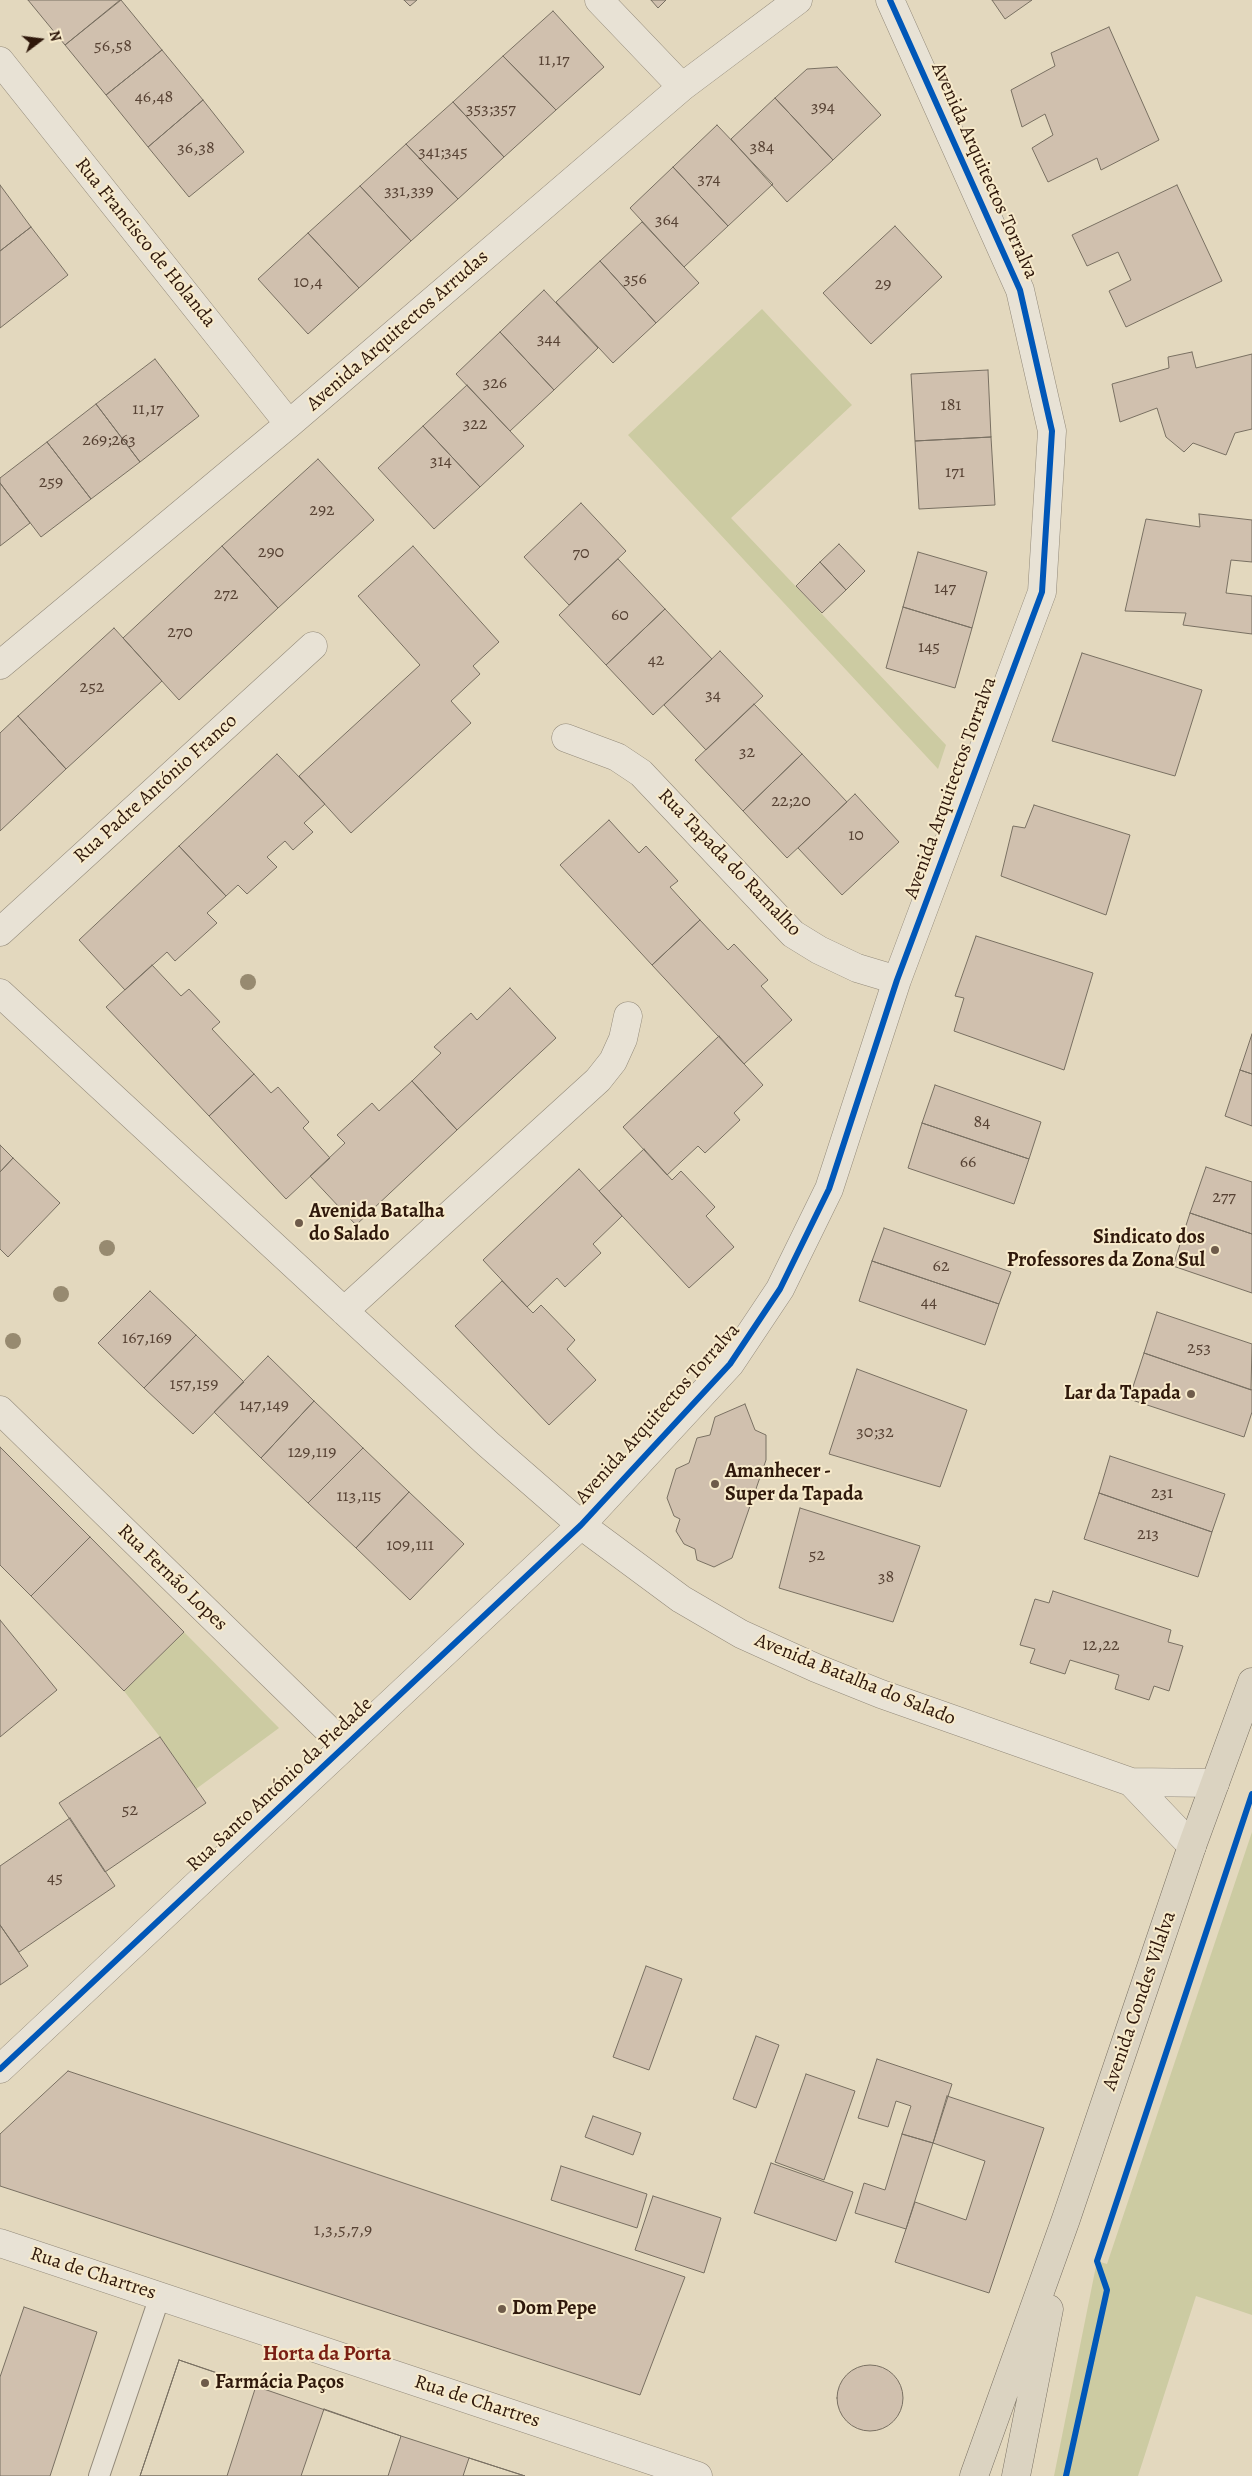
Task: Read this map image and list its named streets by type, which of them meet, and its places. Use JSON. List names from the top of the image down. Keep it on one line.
{"streets":{"main road":["Avenida Condes Vilalva"],"street":["Avenida Arquitectos Torralva","Rua Francisco de Holanda","Avenida Arquitectos Arrudas","Rua Padre António Franco","Rua Tapada do Ramalho","Rua Fernão Lopes","Avenida Batalha do Salado","Rua Santo António da Piedade","Rua de Chartres"]},"crossings":[["Avenida Arquitectos Torralva","Rua Tapada do Ramalho"],["Avenida Arquitectos Torralva","Avenida Batalha do Salado"],["Avenida Arquitectos Torralva","Rua Santo António da Piedade"],["Rua Francisco de Holanda","Avenida Arquitectos Arrudas"],["Rua Fernão Lopes","Rua Santo António da Piedade"],["Avenida Batalha do Salado","Rua Santo António da Piedade"],["Avenida Batalha do Salado","Avenida Condes Vilalva"]],"districts":["Horta da Porta"],"places":["Avenida Batalha do Salado","Sindicato dos Professores da Zona Sul","Lar da Tapada","Amanhecer - Super da Tapada","Dom Pepe","Farmácia Paços"],"house_numbers":["56,58","11,17","46,48","394","353;357","384","36,38","341;345","374","331,339","364","356","10,4","29","344","326","181","11,17","322","269;263","314","171","259","292","290","70","147","272","60","270","145","42","252","34","32","22;20","10","84","66","277","62","44","167,169","253","157,159","147,149","30;32","129,119","231","113,115","213","109,111","52","38","12,22","52","45","1,3,5,7,9"],"north":"right"}
